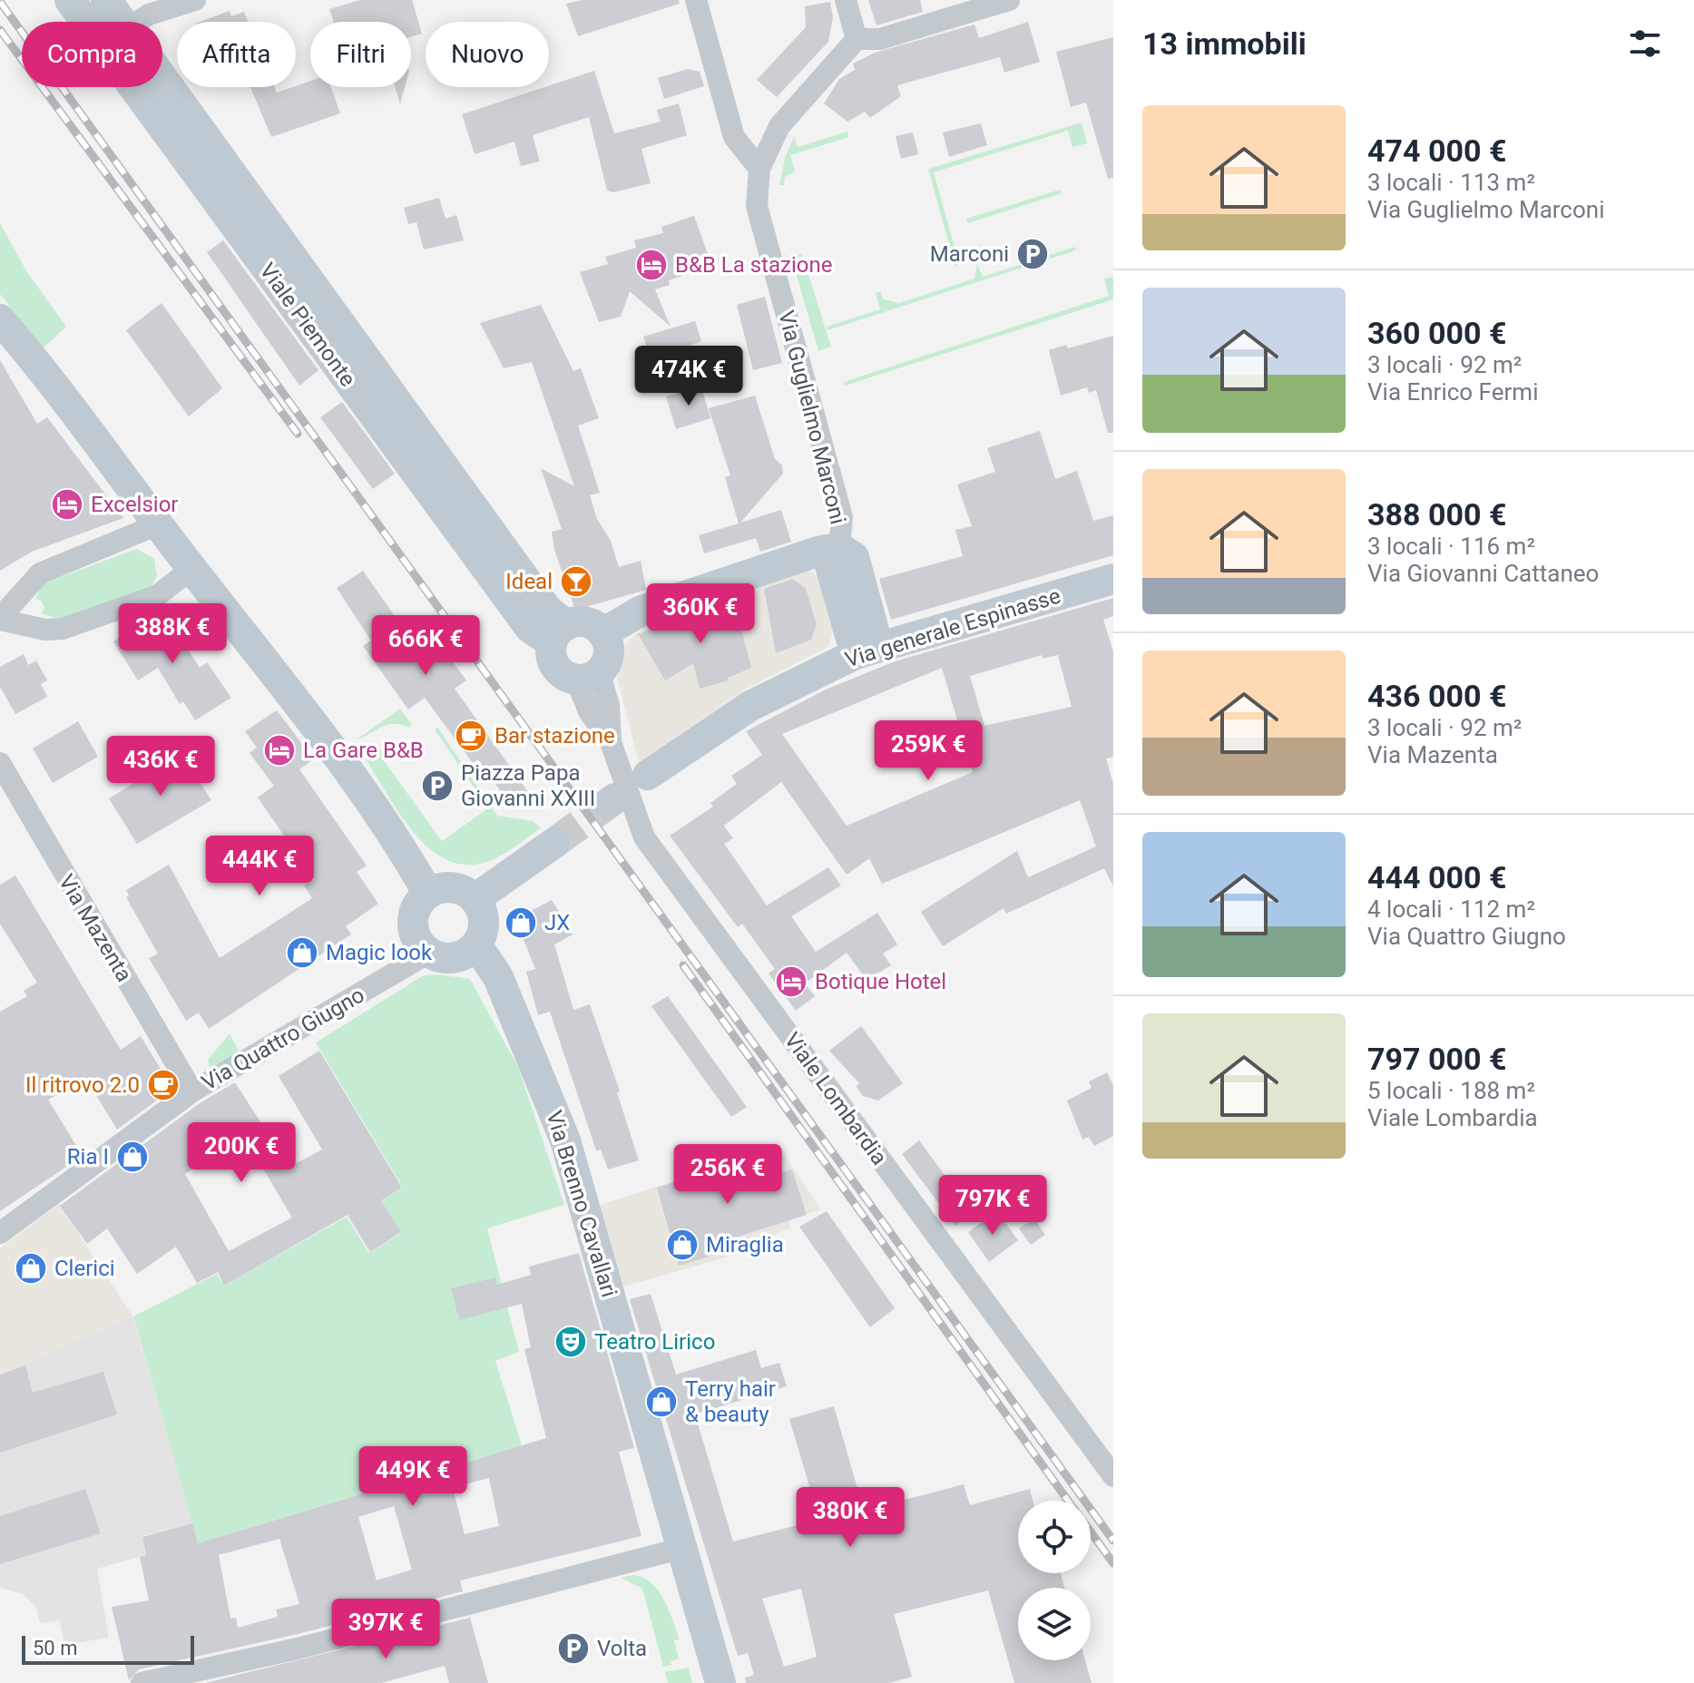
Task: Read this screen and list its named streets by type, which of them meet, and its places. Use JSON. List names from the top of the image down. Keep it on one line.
{"streets":{"street":["Viale Piemonte","Via Guglielmo Marconi","Via generale Espinasse","Via Mazenta","Via Quattro Giugno","Viale Lombardia","Via Brenno Cavallari"]},"crossings":[["Viale Piemonte","Viale Lombardia"],["Via Guglielmo Marconi","Via generale Espinasse"],["Via Mazenta","Via Quattro Giugno"],["Via Quattro Giugno","Via Brenno Cavallari"]],"places":{"parking":["Marconi","Piazza Papa Giovanni XXIII","Volta"],"hotel":["B&B La stazione","Excelsior","La Gare B&B","Botique Hotel"],"bar":["Ideal"],"cafe":["Bar stazione","Il ritrovo 2.0"],"shop":["JX","Magic look","Ria I","Miraglia","Clerici","Terry hair & beauty"],"theatre":["Teatro Lirico"]},"scale_bar":"50 m","page":{"heading":"13 immobili","chip":["Compra","Affitta","Filtri","Nuovo"],"list":[{"name":"474 000 €","note":"3 locali · 113 m² · Via Guglielmo Marconi"},{"name":"360 000 €","note":"3 locali · 92 m² · Via Enrico Fermi"},{"name":"388 000 €","note":"3 locali · 116 m² · Via Giovanni Cattaneo"},{"name":"436 000 €","note":"3 locali · 92 m² · Via Mazenta"},{"name":"444 000 €","note":"4 locali · 112 m² · Via Quattro Giugno"},{"name":"797 000 €","note":"5 locali · 188 m² · Viale Lombardia"}],"price":["474K €","360K €","388K €","666K €","259K €","436K €","444K €","200K €","256K €","797K €","449K €","380K €","397K €"],"scale":"50 m"}}
